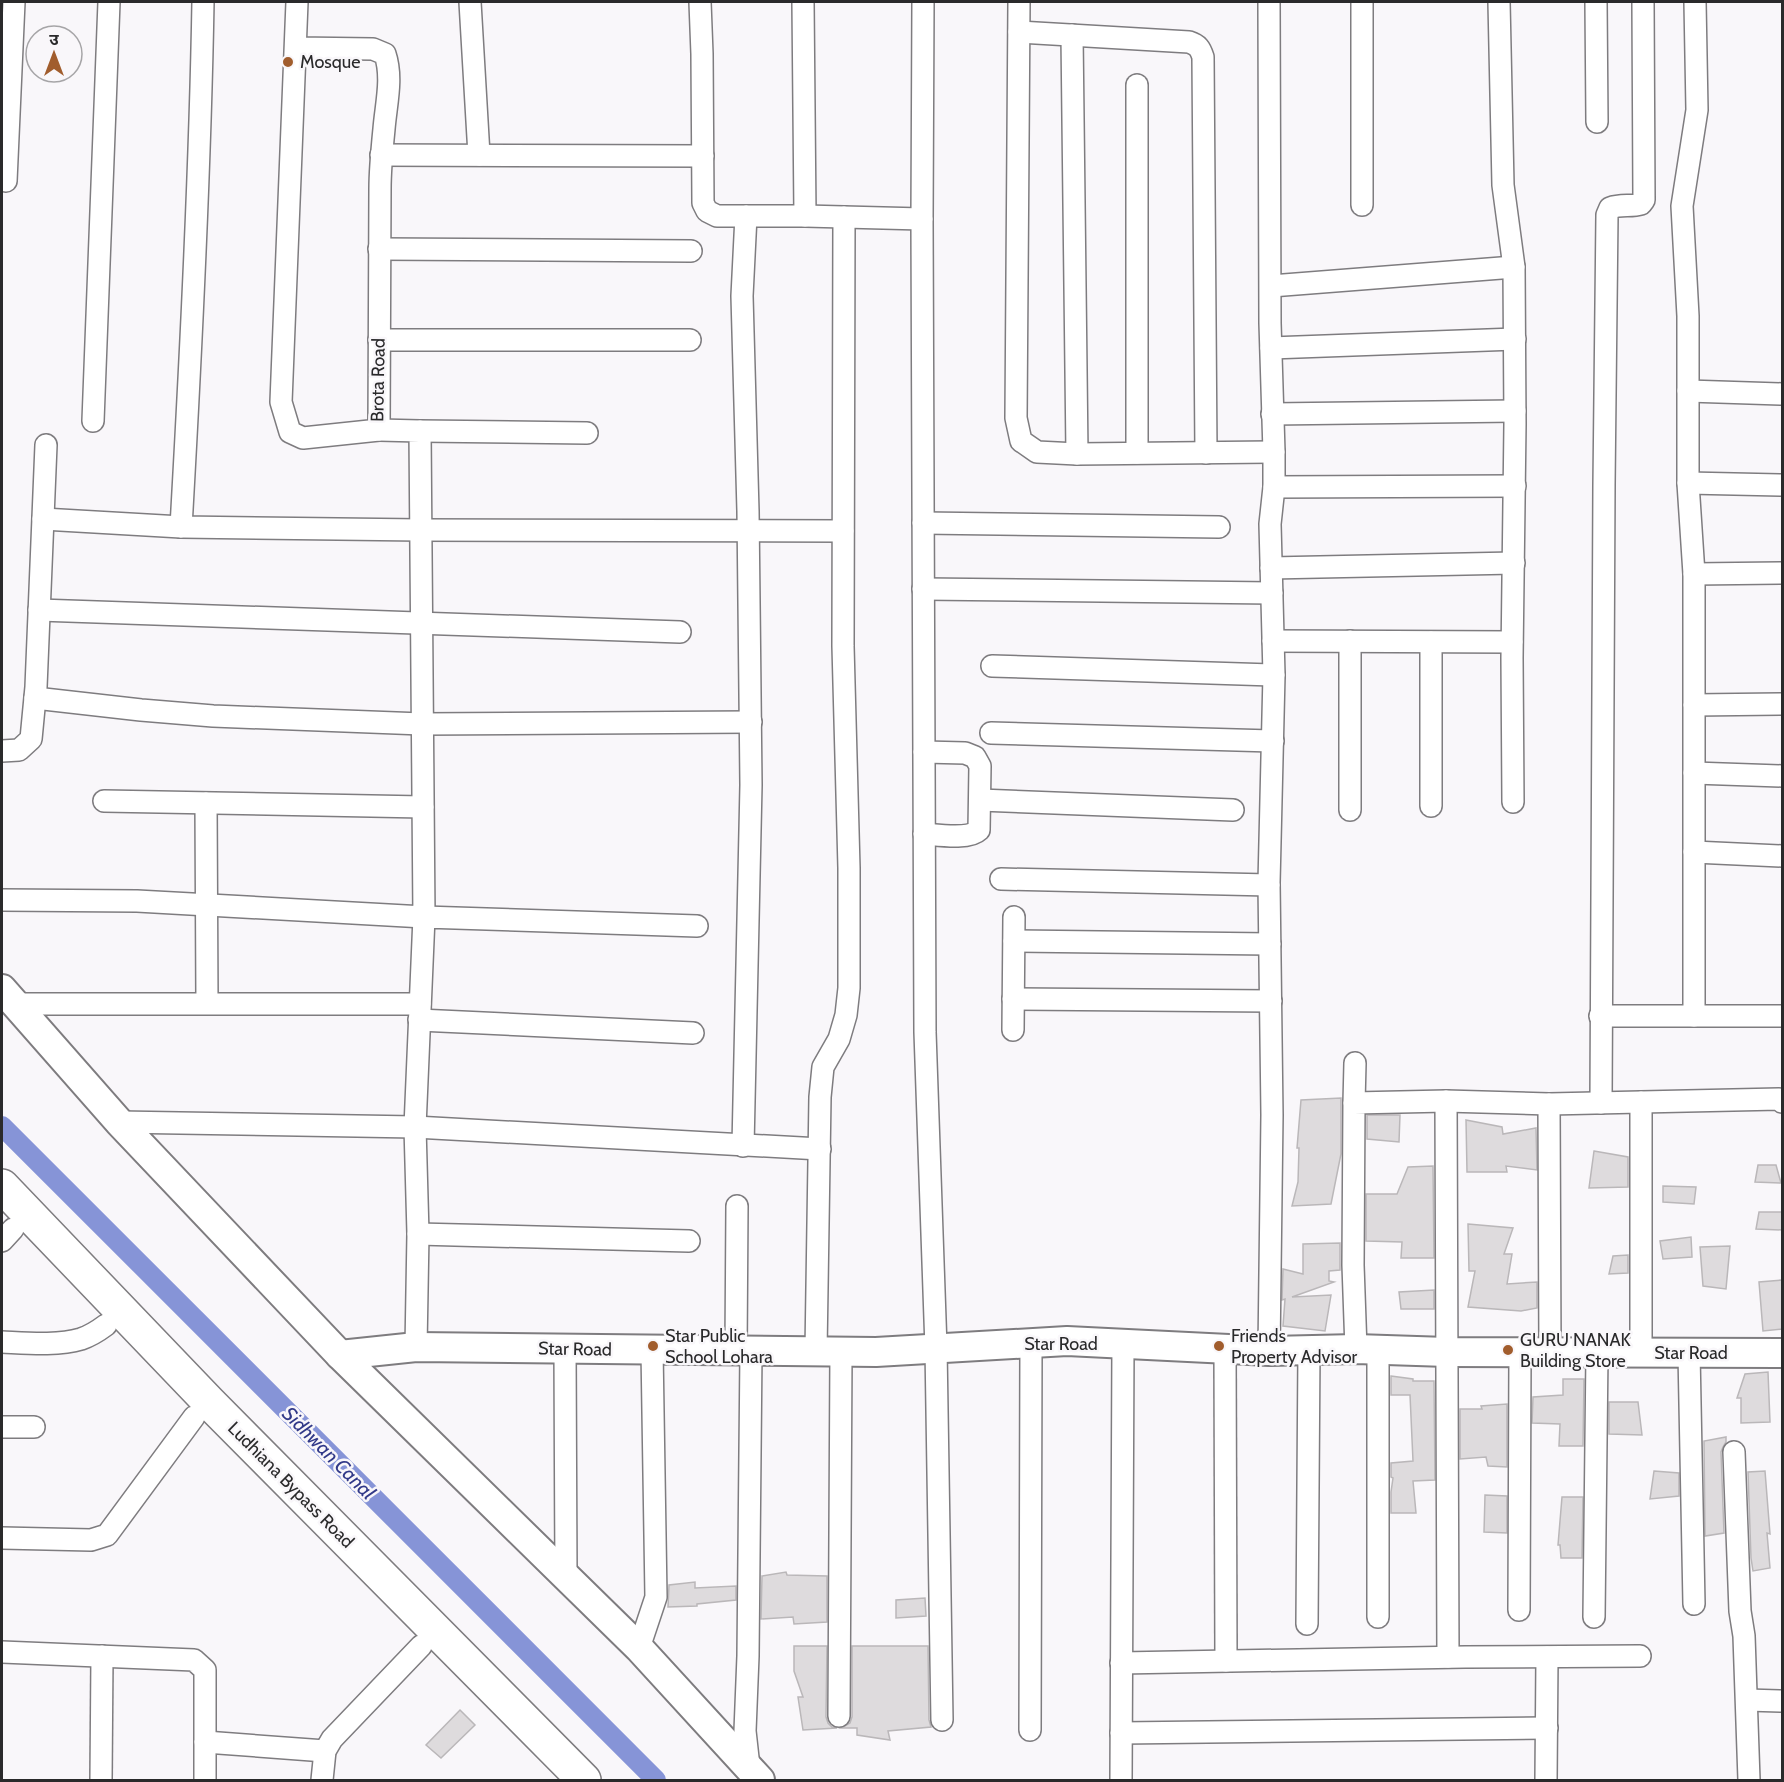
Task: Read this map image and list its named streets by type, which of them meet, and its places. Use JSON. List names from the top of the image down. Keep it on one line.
{"streets":{"highway":["Ludhiana Bypass Road"],"street":["Brota Road","Star Road"]},"water":["Sidhwan Canal"],"places":["Mosque","Star Public School Lohara","Friends Property Advisor","GURU NANAK Building Store"],"north":"top"}
